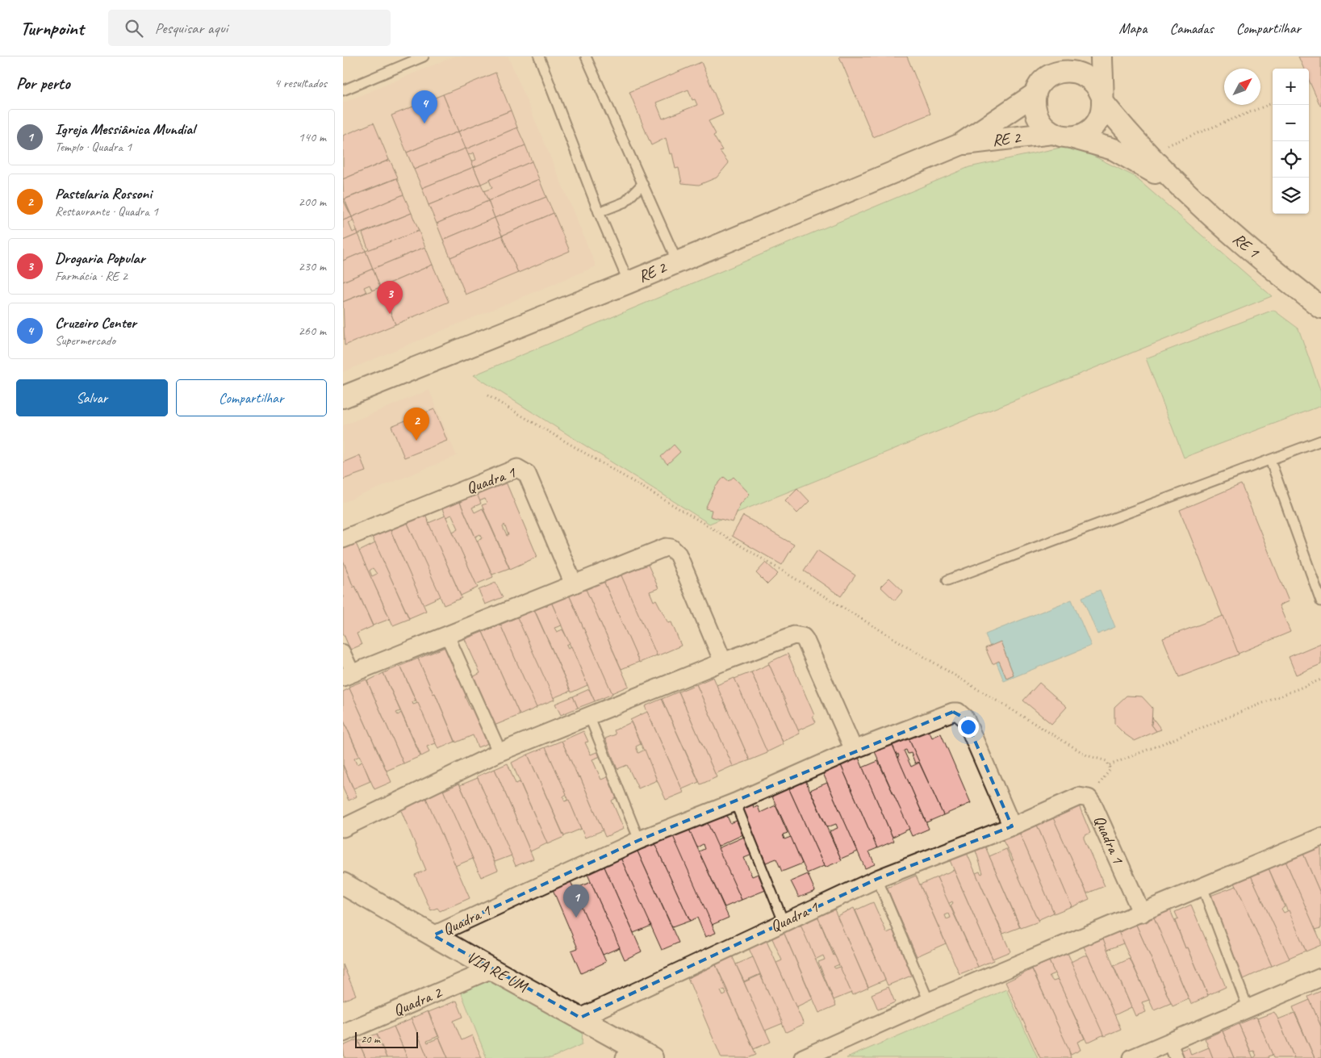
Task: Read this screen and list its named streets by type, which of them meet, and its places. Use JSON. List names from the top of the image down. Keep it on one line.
{"streets":{"street":["RE 2","RE 1","Quadra 1","VIA RE UM","Quadra 2"]},"crossings":[["RE 2","RE 1"],["Quadra 1","VIA RE UM"],["VIA RE UM","Quadra 2"]],"scale_bar":"20 m","north":"top right","page":{"header":"Turnpoint","search":"Pesquisar aqui","nav":["Mapa","Camadas","Compartilhar"],"heading":["Por perto","4 resultados"],"map_buttons":["+","−"],"pins":["4","3","2","1"],"list":[{"mark":"1","name":"Igreja Messiânica Mundial","note":"Templo · Quadra 1","value":"140 m"},{"mark":"2","name":"Pastelaria Rossoni","note":"Restaurante · Quadra 1","value":"200 m"},{"mark":"3","name":"Drogaria Popular","note":"Farmácia · RE 2","value":"230 m"},{"mark":"4","name":"Cruzeiro Center","note":"Supermercado","value":"260 m"}],"buttons":["Salvar","Compartilhar"],"scale":"20 m"}}
